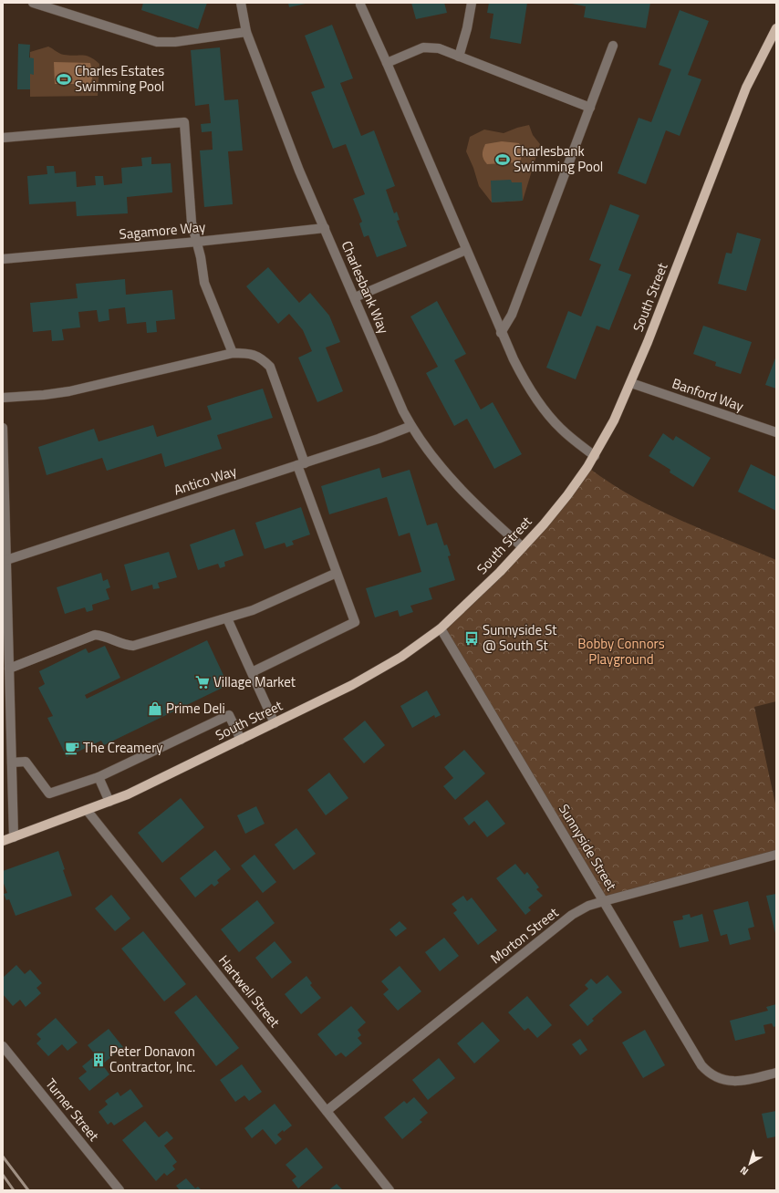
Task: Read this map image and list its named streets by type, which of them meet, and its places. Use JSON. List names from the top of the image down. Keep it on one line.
{"streets":{"main road":["South Street"],"street":["Sagamore Way","Charlesbank Way","Banford Way","Antico Way","Sunnyside Street","Morton Street","Hartwell Street","Turner Street"]},"crossings":[["Sagamore Way","Charlesbank Way"],["Charlesbank Way","South Street"],["Charlesbank Way","Antico Way"],["South Street","Banford Way"],["South Street","Sunnyside Street"],["South Street","Hartwell Street"],["Sunnyside Street","Morton Street"],["Morton Street","Hartwell Street"]],"parks":["Bobby Connors Playground"],"places":{"sports":["Charles Estates Swimming Pool","Charlesbank Swimming Pool"],"bus stop":["Sunnyside St @ South St"],"supermarket":["Village Market"],"shop":["Prime Deli"],"cafe":["The Creamery"],"building":["Peter Donavon Contractor, Inc."]},"north":"bottom left"}
